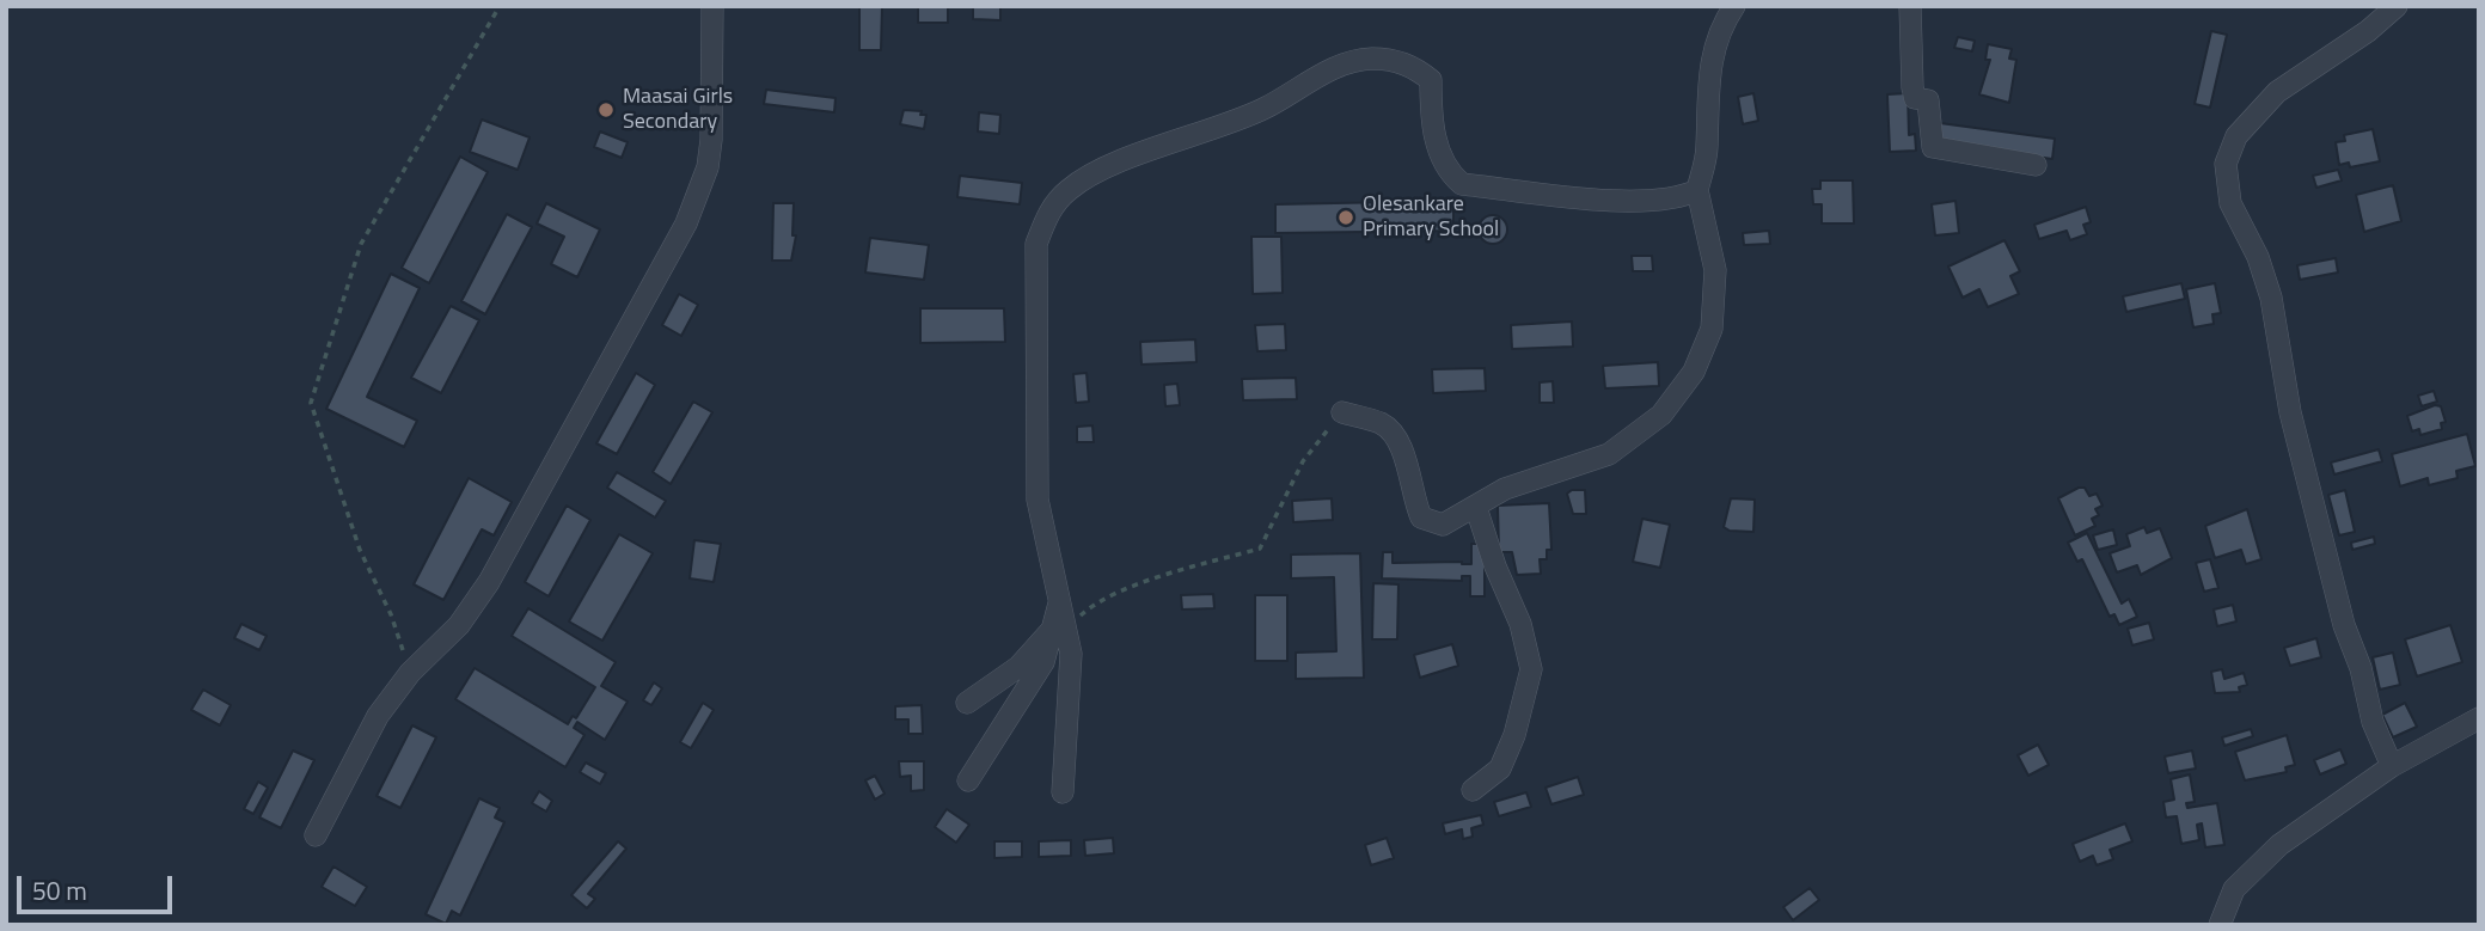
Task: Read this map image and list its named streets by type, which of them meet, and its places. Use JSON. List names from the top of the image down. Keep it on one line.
{"places":["Maasai Girls Secondary","Olesankare Primary School"],"scale_bar":"50 m"}
